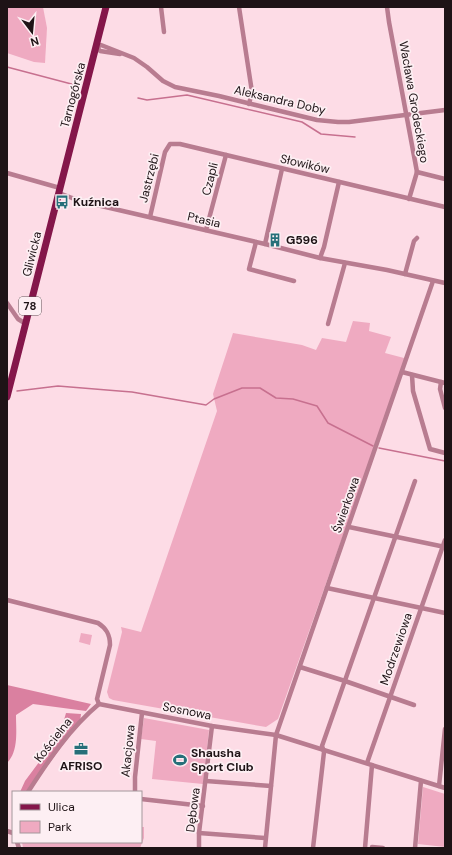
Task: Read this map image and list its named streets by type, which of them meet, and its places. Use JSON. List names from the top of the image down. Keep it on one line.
{"streets":{"main road":["Tarnogórska","Gliwicka","78"],"street":["Aleksandra Doby","Wacława Grodeckiego","Słowików","Jastrzębi","Czapli","Ptasia","Świerkowa","Modrzewiowa","Sosnowa","Kościelna","Akacjowa","Dębowa"]},"crossings":[["Tarnogórska","Aleksandra Doby"],["Tarnogórska","Ptasia"],["Tarnogórska","Gliwicka"],["Aleksandra Doby","Wacława Grodeckiego"],["Słowików","Jastrzębi"],["Słowików","Czapli"],["Jastrzębi","Ptasia"],["Czapli","Ptasia"],["Ptasia","Gliwicka"],["Ptasia","Świerkowa"],["Świerkowa","Modrzewiowa"],["Świerkowa","Sosnowa"],["Modrzewiowa","Sosnowa"],["Sosnowa","Kościelna"],["Sosnowa","Akacjowa"],["Sosnowa","Dębowa"]],"places":{"bus stop":["Kuźnica"],"building":["G596"],"office":["AFRISO"],"sports":["Shausha Sport Club"]},"legend":["Ulica","Park"],"north":"bottom"}
